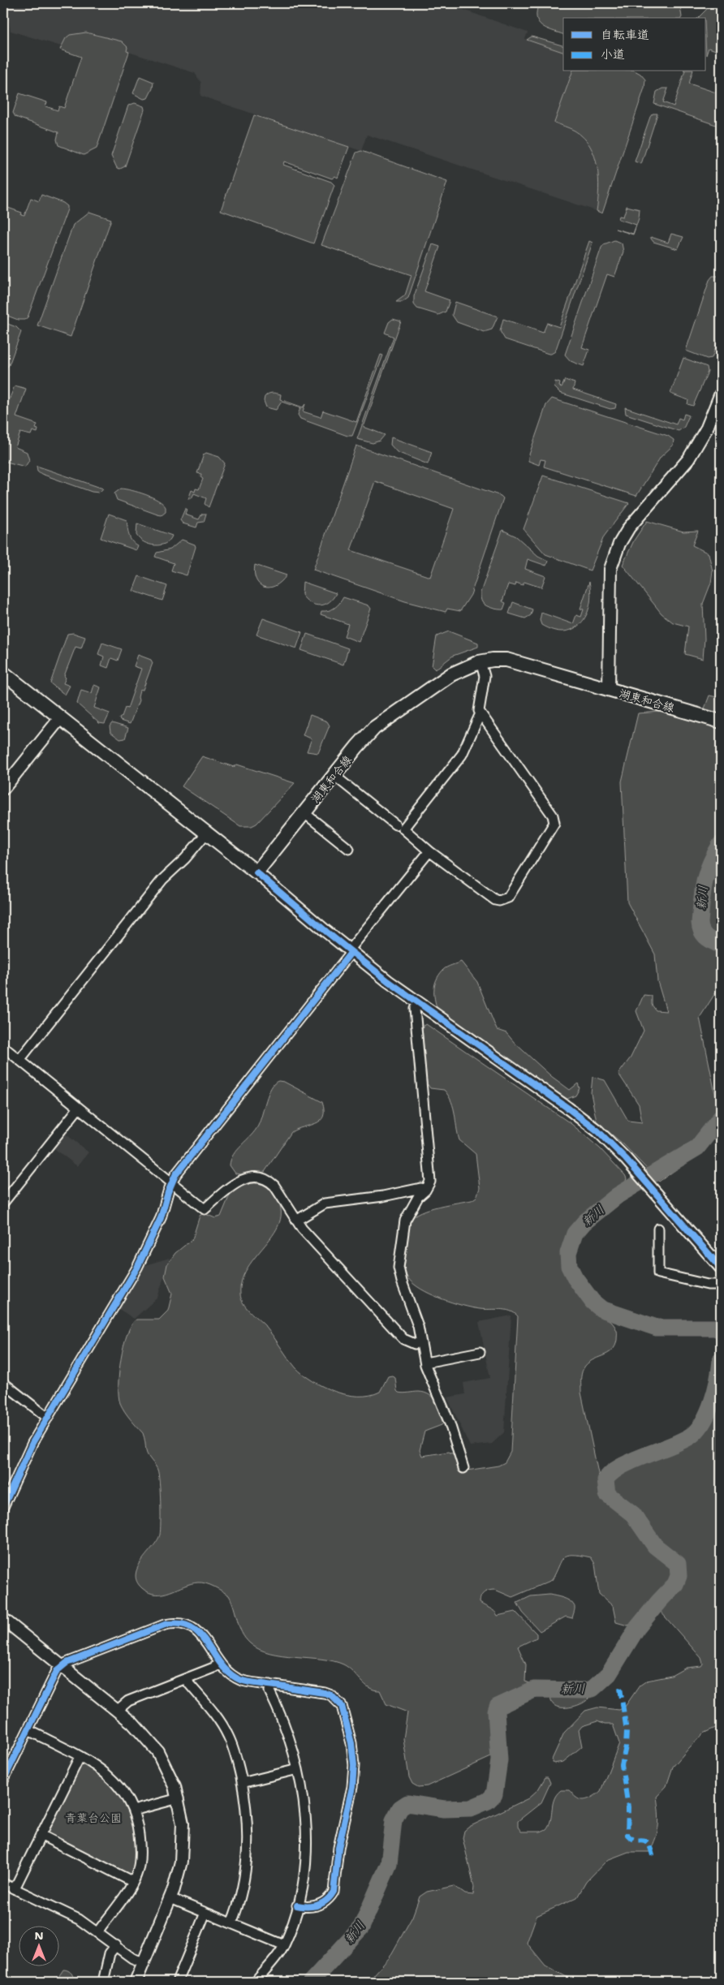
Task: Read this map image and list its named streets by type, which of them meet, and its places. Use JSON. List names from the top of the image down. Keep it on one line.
{"streets":{"main road":["湖東和合線"]},"water":["新川"],"parks":["青葉台公園"],"legend":["自転車道","小道"],"north":"top"}
